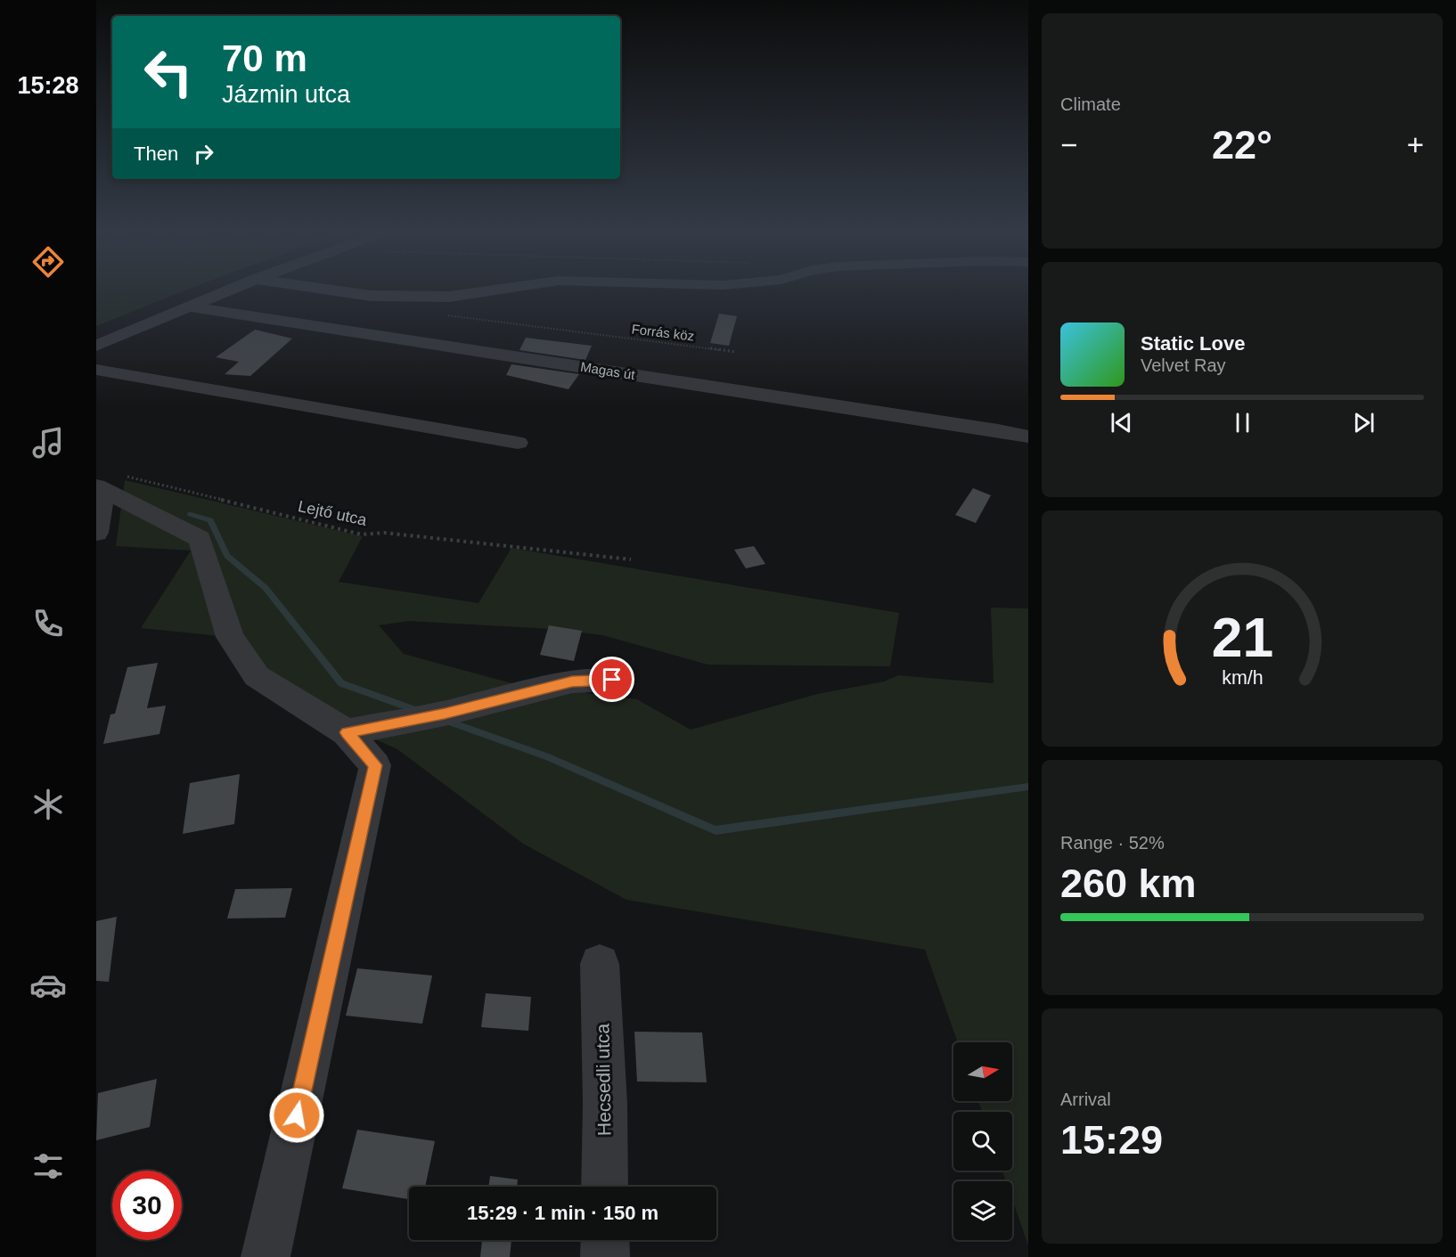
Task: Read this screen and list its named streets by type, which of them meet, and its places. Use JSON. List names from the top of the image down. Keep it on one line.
{"streets":{"street":["Magas út","Hecsedli utca"],"path":["Forrás köz","Lejtő utca"]},"north":"right","page":{"tabs":"15:28","tile":["Climate",["Range · 52%","260 km"],["Arrival","15:29"]],"turn":["70 m","Jázmin utca"],"heat":["−","22°","+"],"then":"Then","song":["Static Love","Velvet Ray"],"limit":"30","trip":"15:29 · 1 min · 150 m","gauge":["21","km/h"]}}
